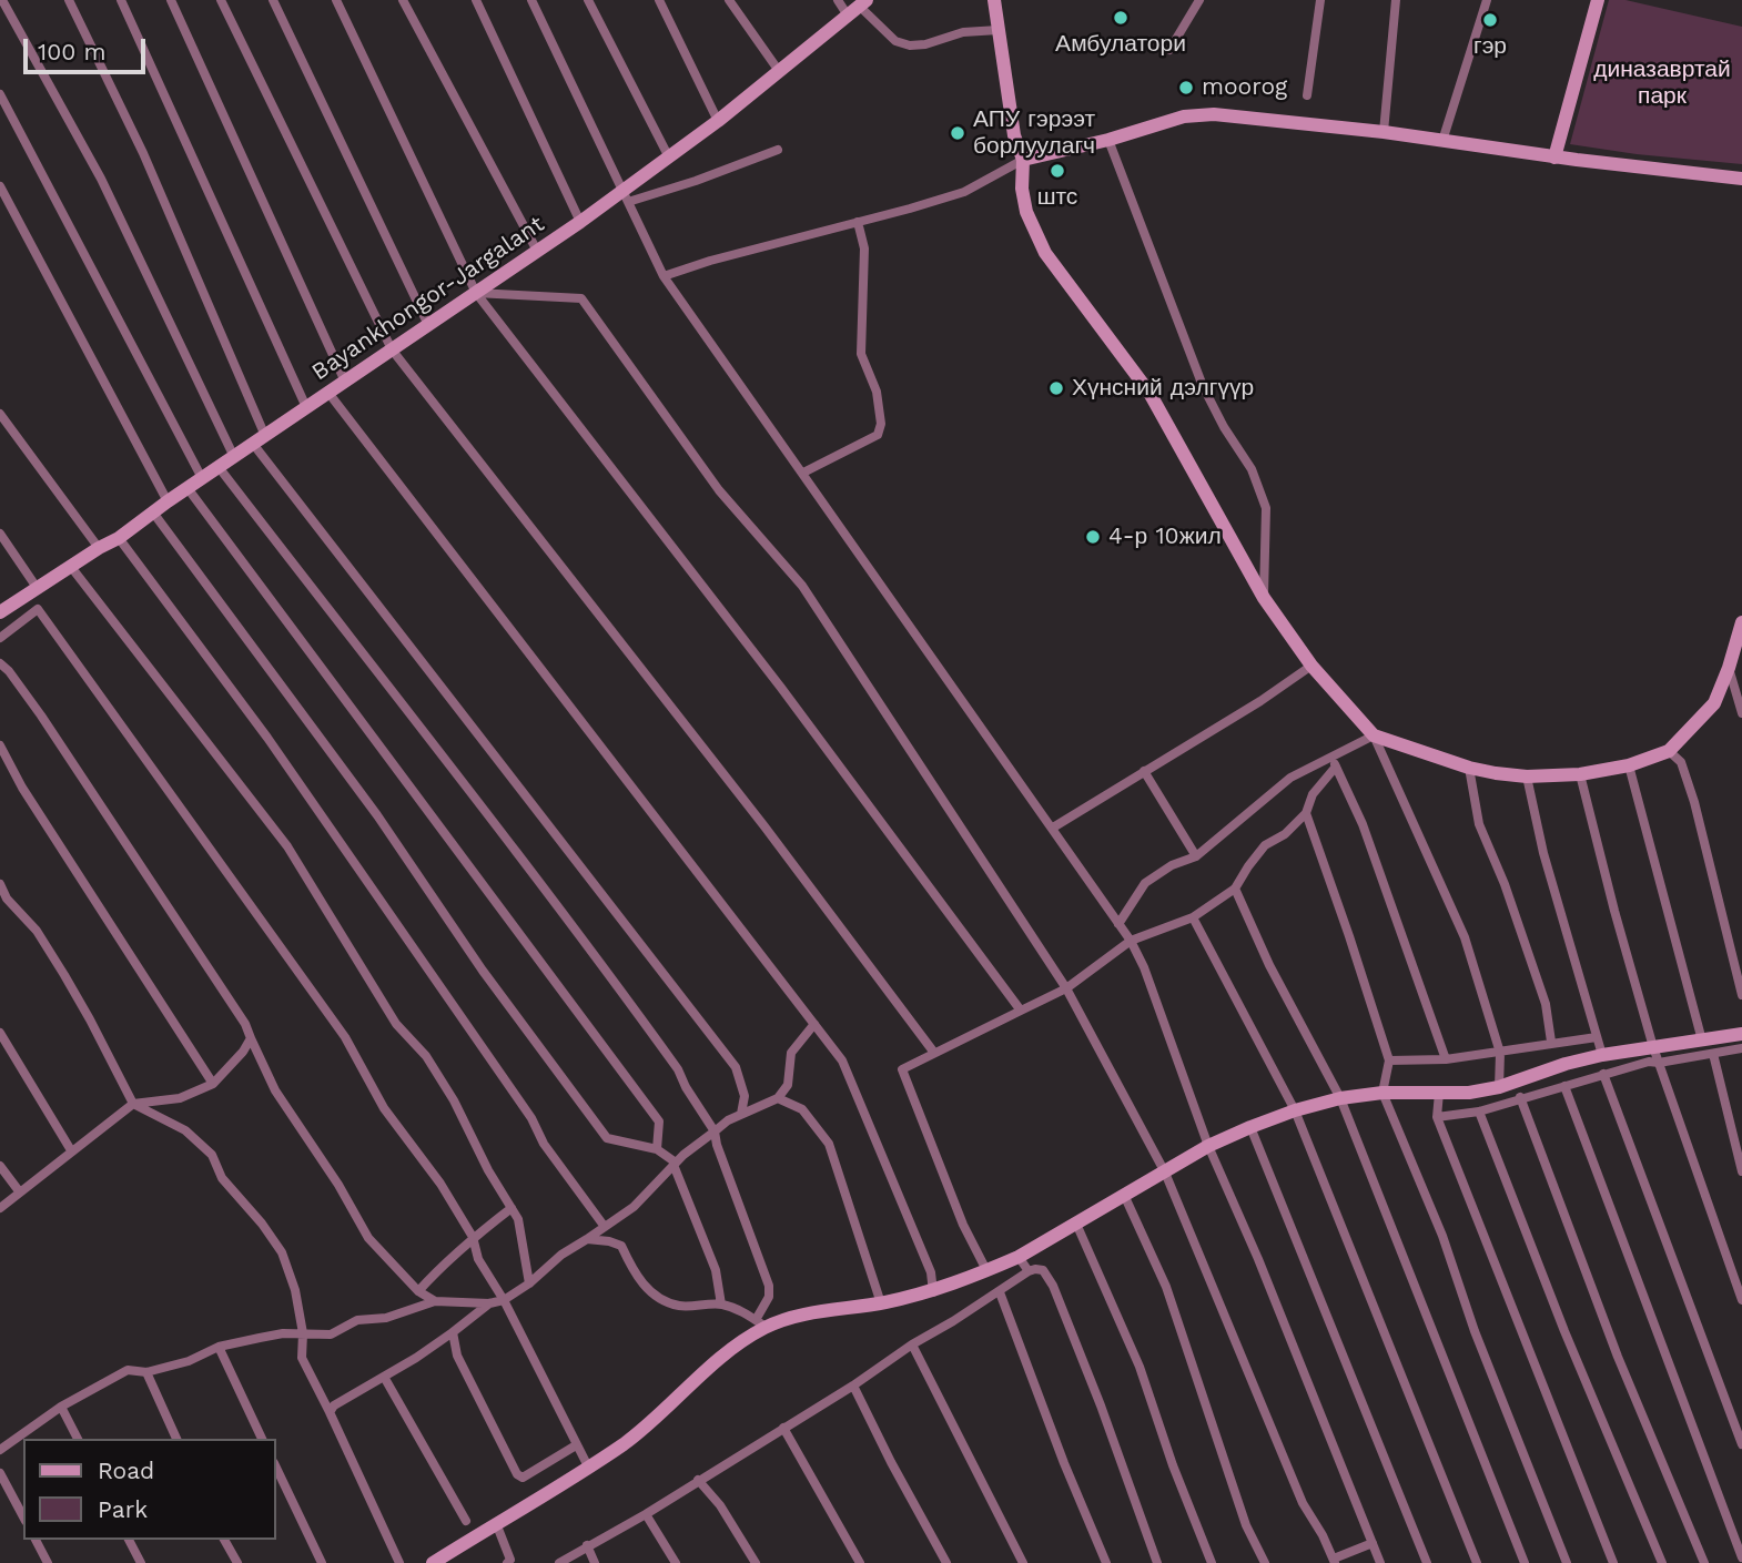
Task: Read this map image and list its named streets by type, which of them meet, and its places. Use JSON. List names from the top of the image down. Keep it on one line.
{"streets":{"street":["Bayankhongor-Jargalant"]},"parks":["диназавртай парк"],"places":["Амбулатори","гэр","moorog","АПУ гэрээт борлуулагч","штс","Хүнсний дэлгүүр","4-р 10жил"],"legend":["Road","Park"],"scale_bar":"100 m"}
